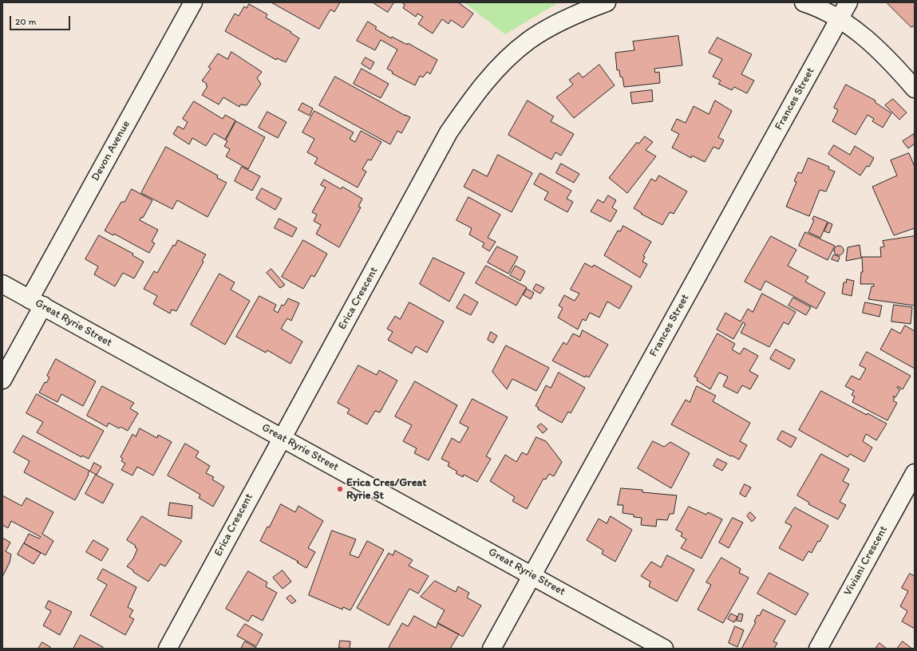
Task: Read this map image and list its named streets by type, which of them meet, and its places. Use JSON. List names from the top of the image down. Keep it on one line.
{"streets":{"street":["Frances Street","Devon Avenue","Erica Crescent","Great Ryrie Street","Viviani Crescent"]},"crossings":[["Frances Street","Great Ryrie Street"],["Devon Avenue","Great Ryrie Street"],["Erica Crescent","Great Ryrie Street"]],"places":["Erica Cres/Great Ryrie St"],"scale_bar":"20 m"}
